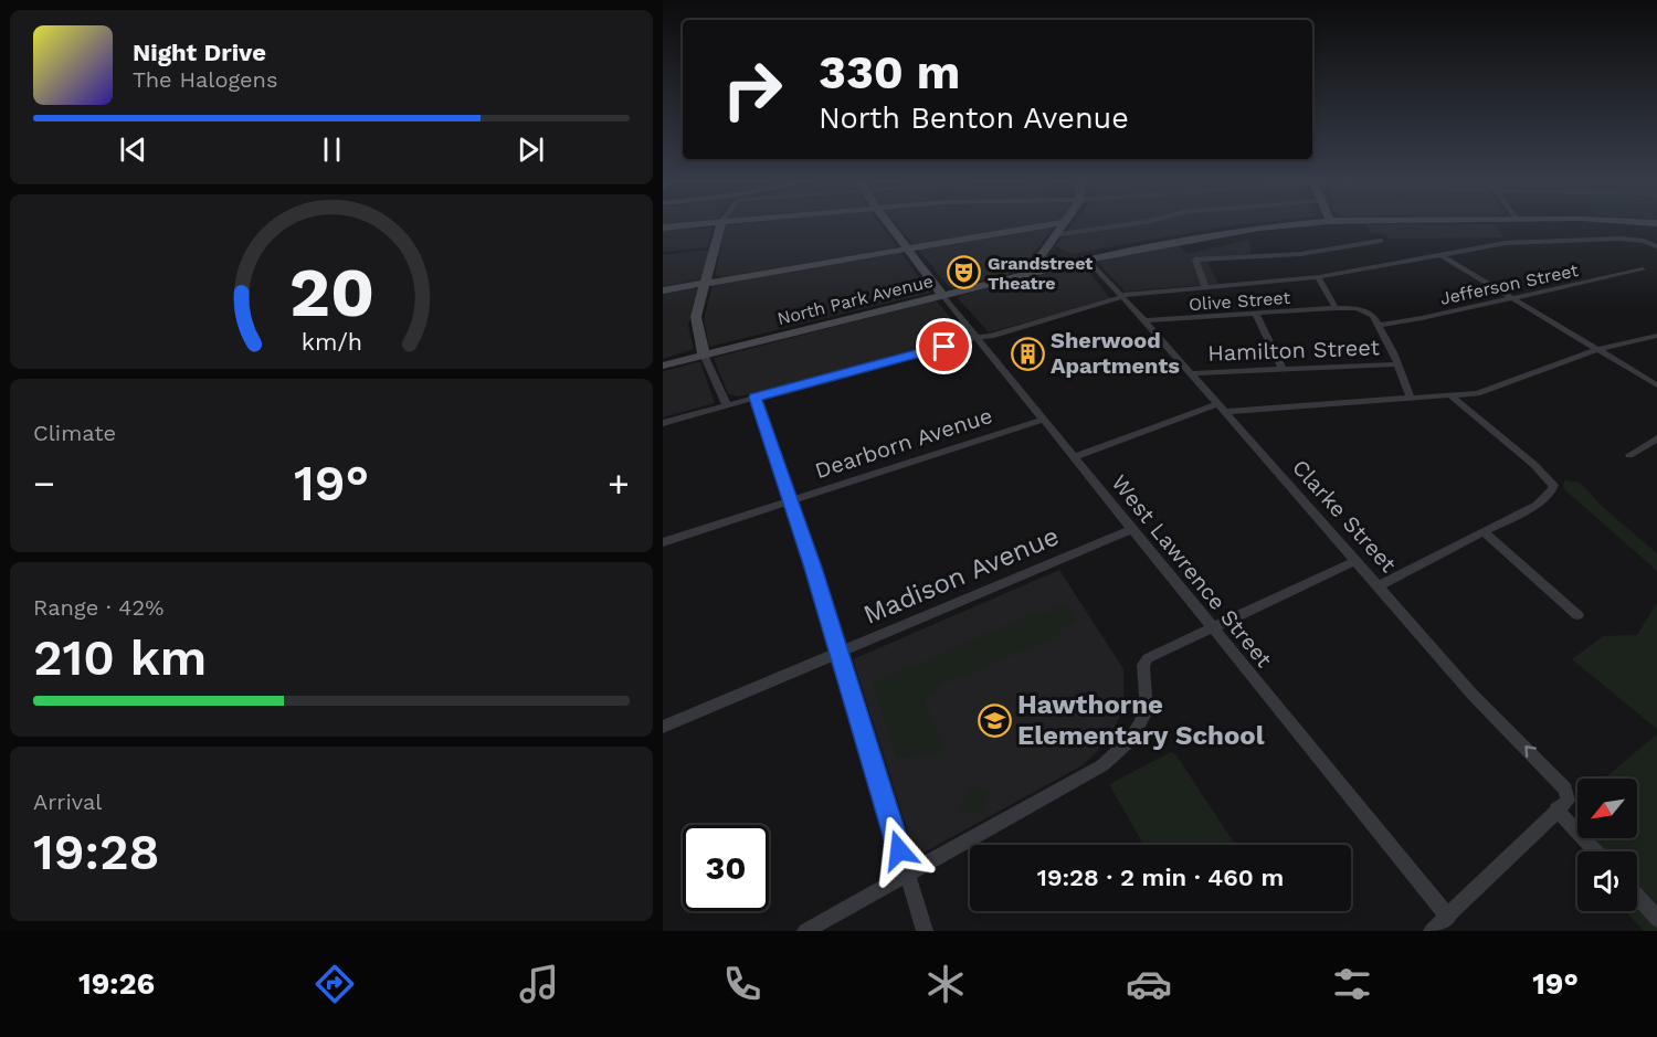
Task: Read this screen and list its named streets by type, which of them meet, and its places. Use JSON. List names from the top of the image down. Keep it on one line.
{"streets":{"street":["Jefferson Street","North Park Avenue","Olive Street","Hamilton Street","Dearborn Avenue","Clarke Street","West Lawrence Street","Madison Avenue"]},"crossings":[["Jefferson Street","Olive Street"],["North Park Avenue","Clarke Street"],["North Park Avenue","West Lawrence Street"],["Olive Street","Clarke Street"],["Hamilton Street","Clarke Street"],["Dearborn Avenue","West Lawrence Street"],["West Lawrence Street","Madison Avenue"]],"one_way":["Clarke Street"],"places":{"theatre":["Grandstreet Theatre"],"building":["Sherwood Apartments"],"school or university":["Hawthorne Elementary School"]},"north":"bottom left","page":{"turn":["330 m","North Benton Avenue"],"song":["Night Drive","The Halogens"],"tile":["Climate",["Range · 42%","210 km"],["Arrival","19:28"]],"heat":["−","19°","+"],"limit":"30","trip":"19:28 · 2 min · 460 m","tabs":["19:26","19°"],"gauge":["20","km/h"]}}
